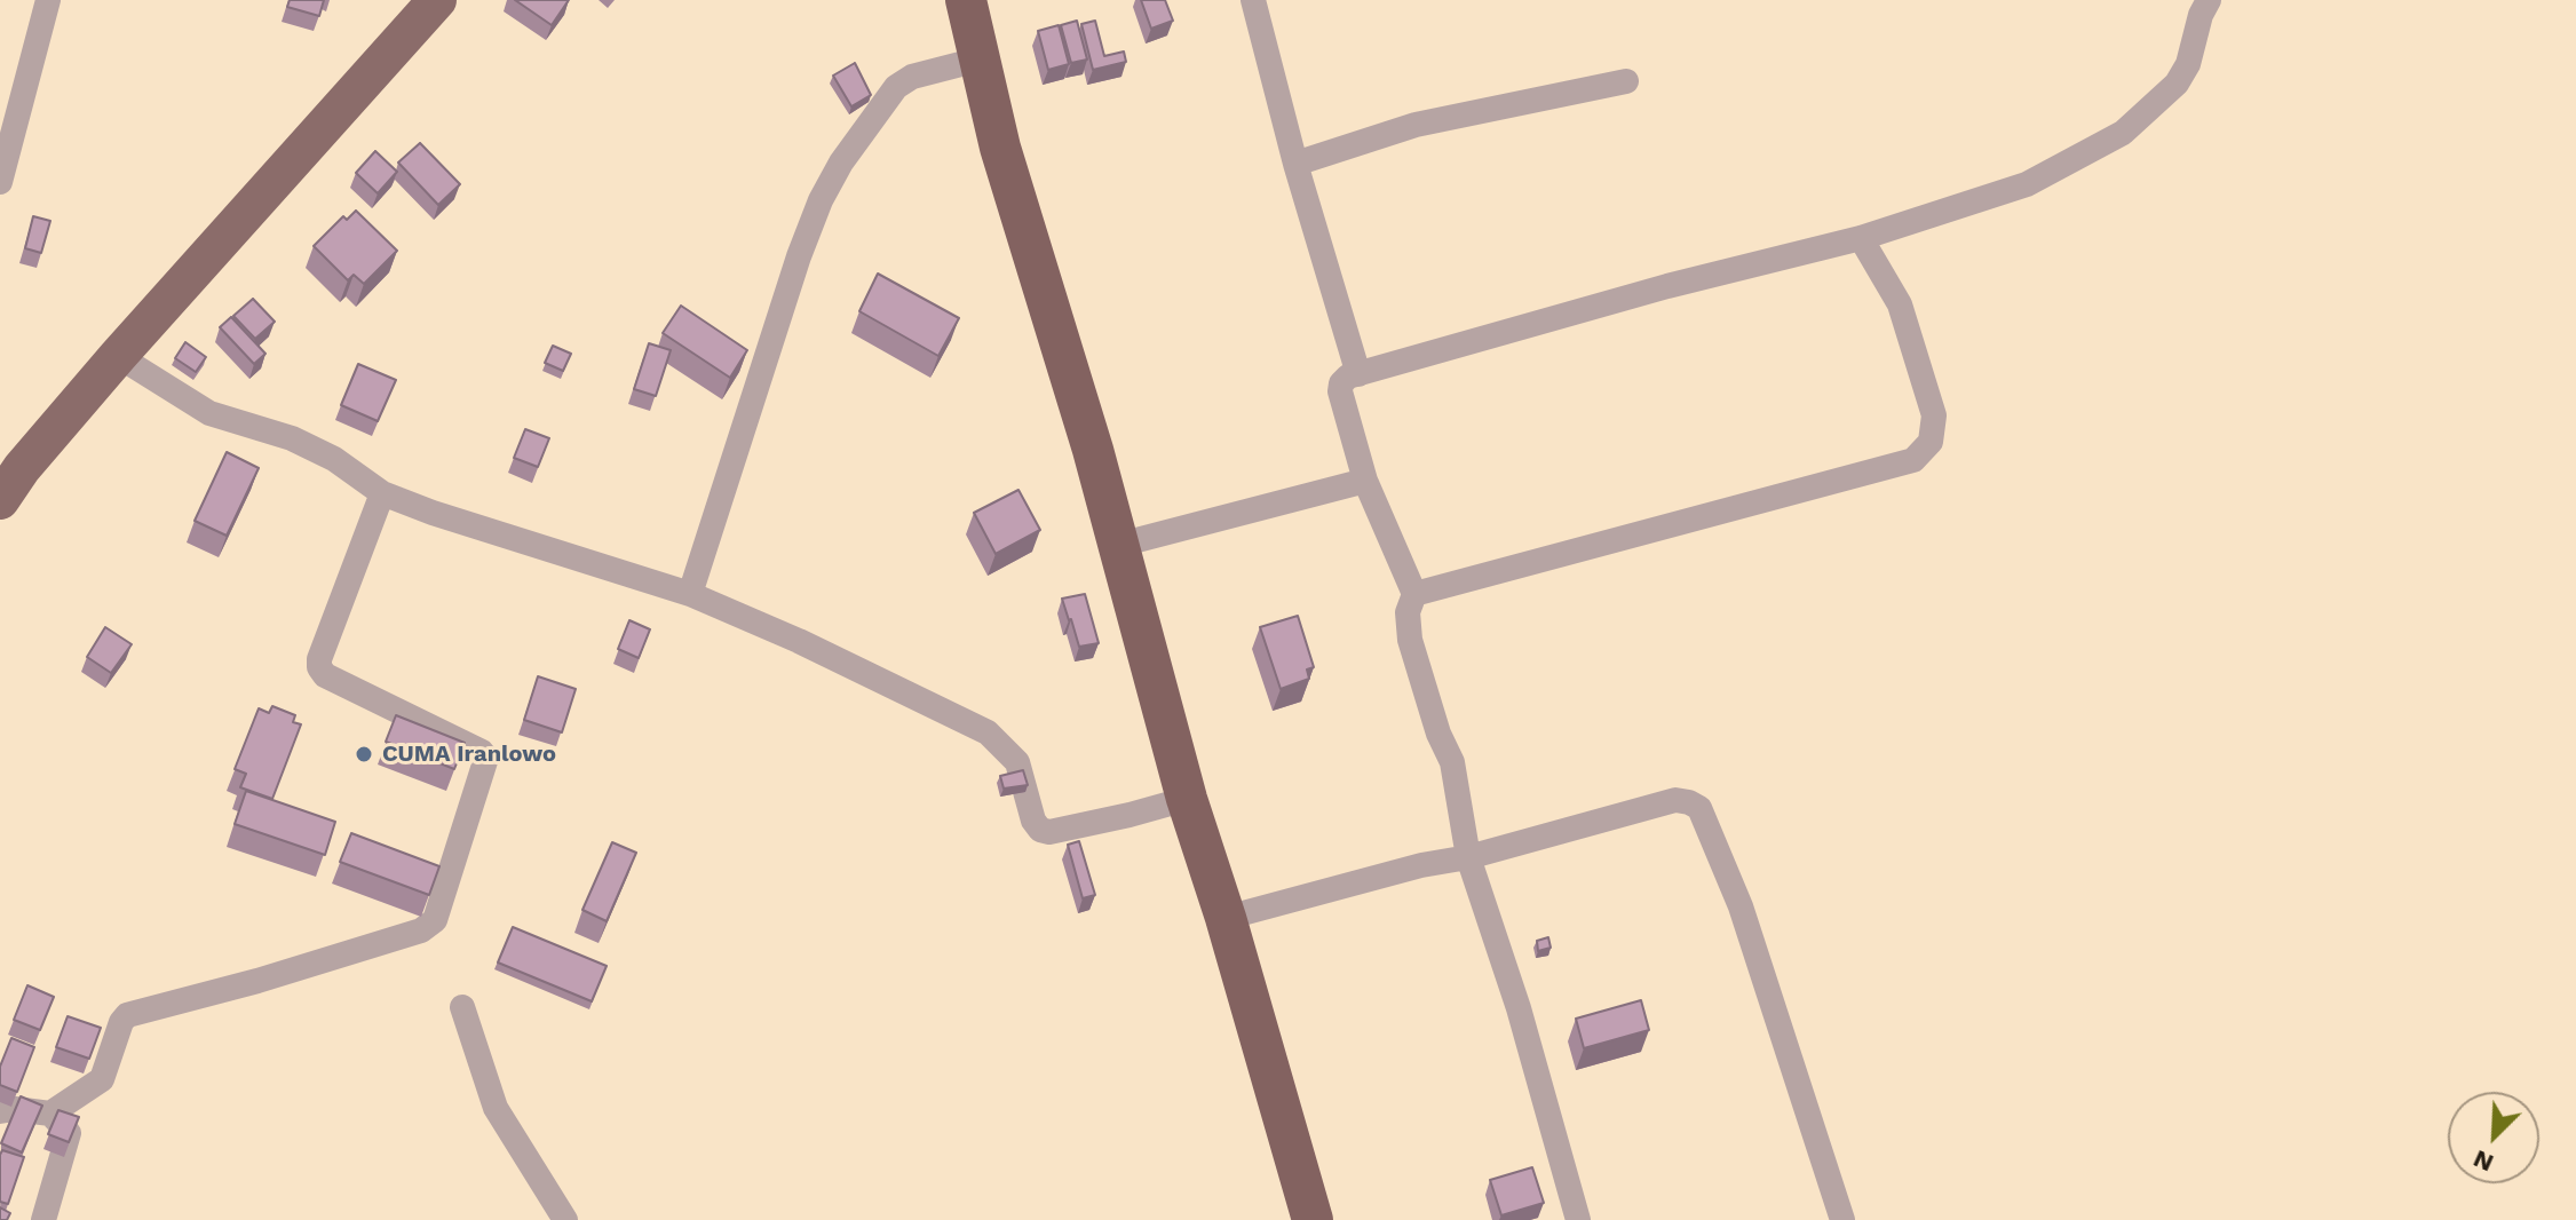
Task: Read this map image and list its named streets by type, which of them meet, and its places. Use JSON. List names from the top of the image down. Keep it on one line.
{"places":["CUMA Iranlowo"],"north":"bottom left"}
